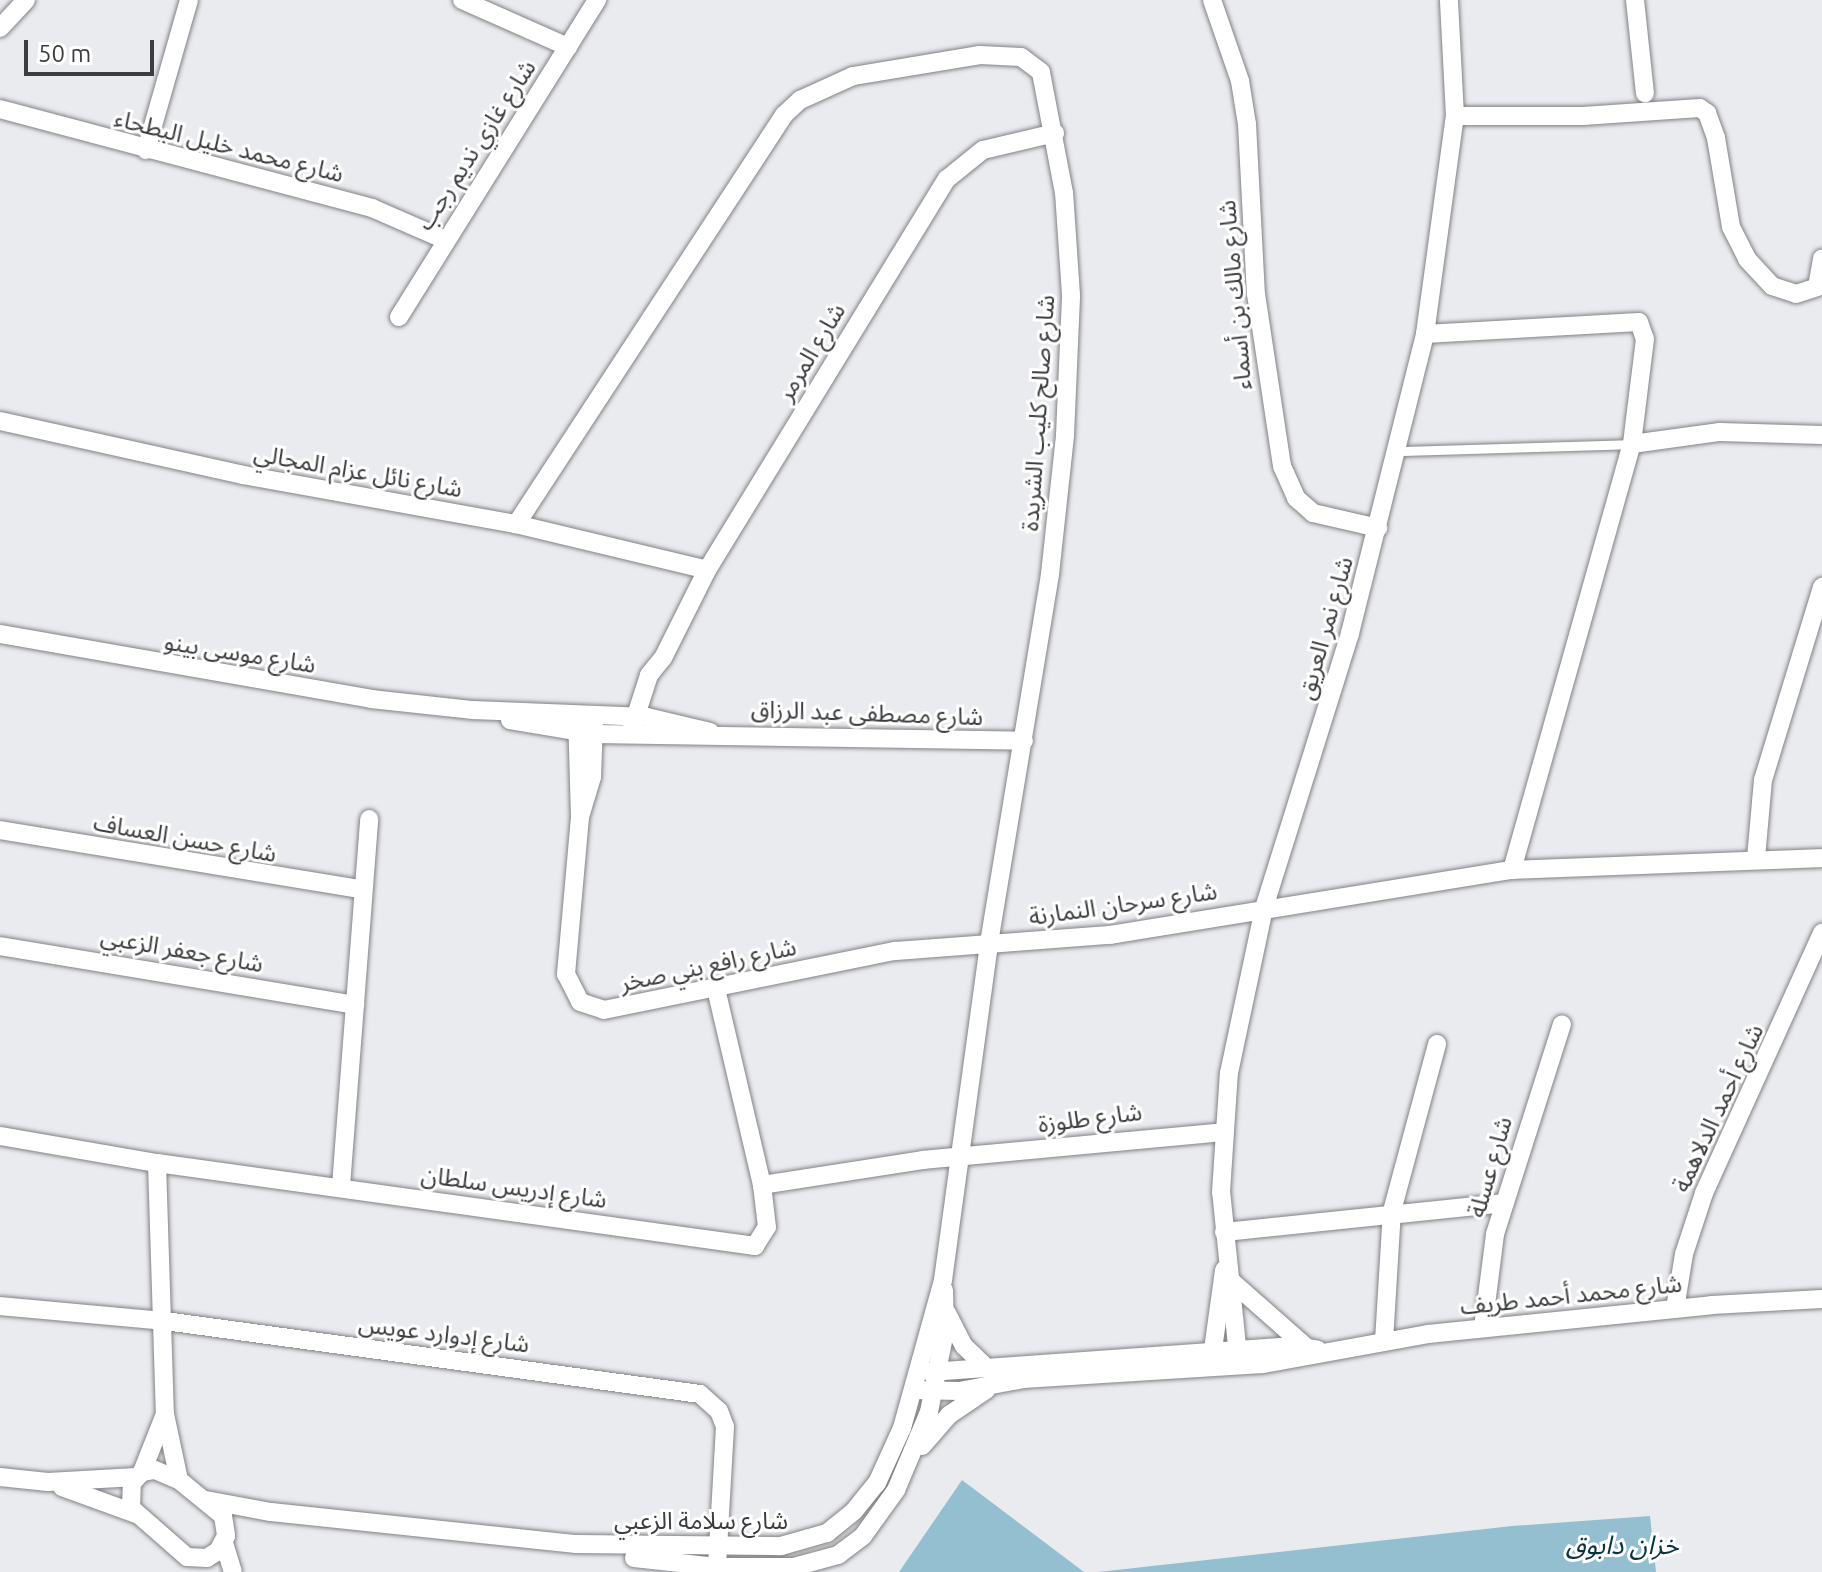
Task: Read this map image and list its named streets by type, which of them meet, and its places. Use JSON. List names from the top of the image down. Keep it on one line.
{"streets":{"street":["شارع غازي نديم رجب","شارع محمد خليل البطحاء","شارع مالك بن أسماء","شارع المرمر","شارع صالح كليب الشريدة","شارع نائل عزام المجالي","شارع نمر العريق","شارع موسى بينو","شارع مصطفى عبد الرزاق","شارع حسن العساف","شارع سرحان النمارنة","شارع جعفر الزعبي","شارع رافع بني صخر","شارع أحمد الدلاهمة","شارع طلوزة","شارع عسلة","شارع إدريس سلطان","شارع محمد أحمد طريف","شارع إدوارد عويس","شارع سلامة الزعبي"]},"crossings":[["شارع غازي نديم رجب","شارع محمد خليل البطحاء"],["شارع مالك بن أسماء","شارع نمر العريق"],["شارع المرمر","شارع صالح كليب الشريدة"],["شارع المرمر","شارع نائل عزام المجالي"],["شارع المرمر","شارع مصطفى عبد الرزاق"],["شارع صالح كليب الشريدة","شارع نائل عزام المجالي"],["شارع صالح كليب الشريدة","شارع مصطفى عبد الرزاق"],["شارع صالح كليب الشريدة","شارع سرحان النمارنة"],["شارع صالح كليب الشريدة","شارع رافع بني صخر"],["شارع صالح كليب الشريدة","شارع سلامة الزعبي"],["شارع نمر العريق","شارع سرحان النمارنة"],["شارع نمر العريق","شارع طلوزة"],["شارع نمر العريق","شارع محمد أحمد طريف"],["شارع موسى بينو","شارع مصطفى عبد الرزاق"],["شارع موسى بينو","شارع رافع بني صخر"],["شارع مصطفى عبد الرزاق","شارع رافع بني صخر"],["شارع سرحان النمارنة","شارع رافع بني صخر"],["شارع سرحان النمارنة","شارع سلامة الزعبي"],["شارع رافع بني صخر","شارع إدريس سلطان"],["شارع رافع بني صخر","شارع سلامة الزعبي"],["شارع أحمد الدلاهمة","شارع محمد أحمد طريف"],["شارع طلوزة","شارع إدريس سلطان"],["شارع طلوزة","شارع سلامة الزعبي"],["شارع عسلة","شارع محمد أحمد طريف"],["شارع محمد أحمد طريف","شارع سلامة الزعبي"],["شارع إدوارد عويس","شارع سلامة الزعبي"]],"water":["خزان دابوق"],"scale_bar":"50 m"}
